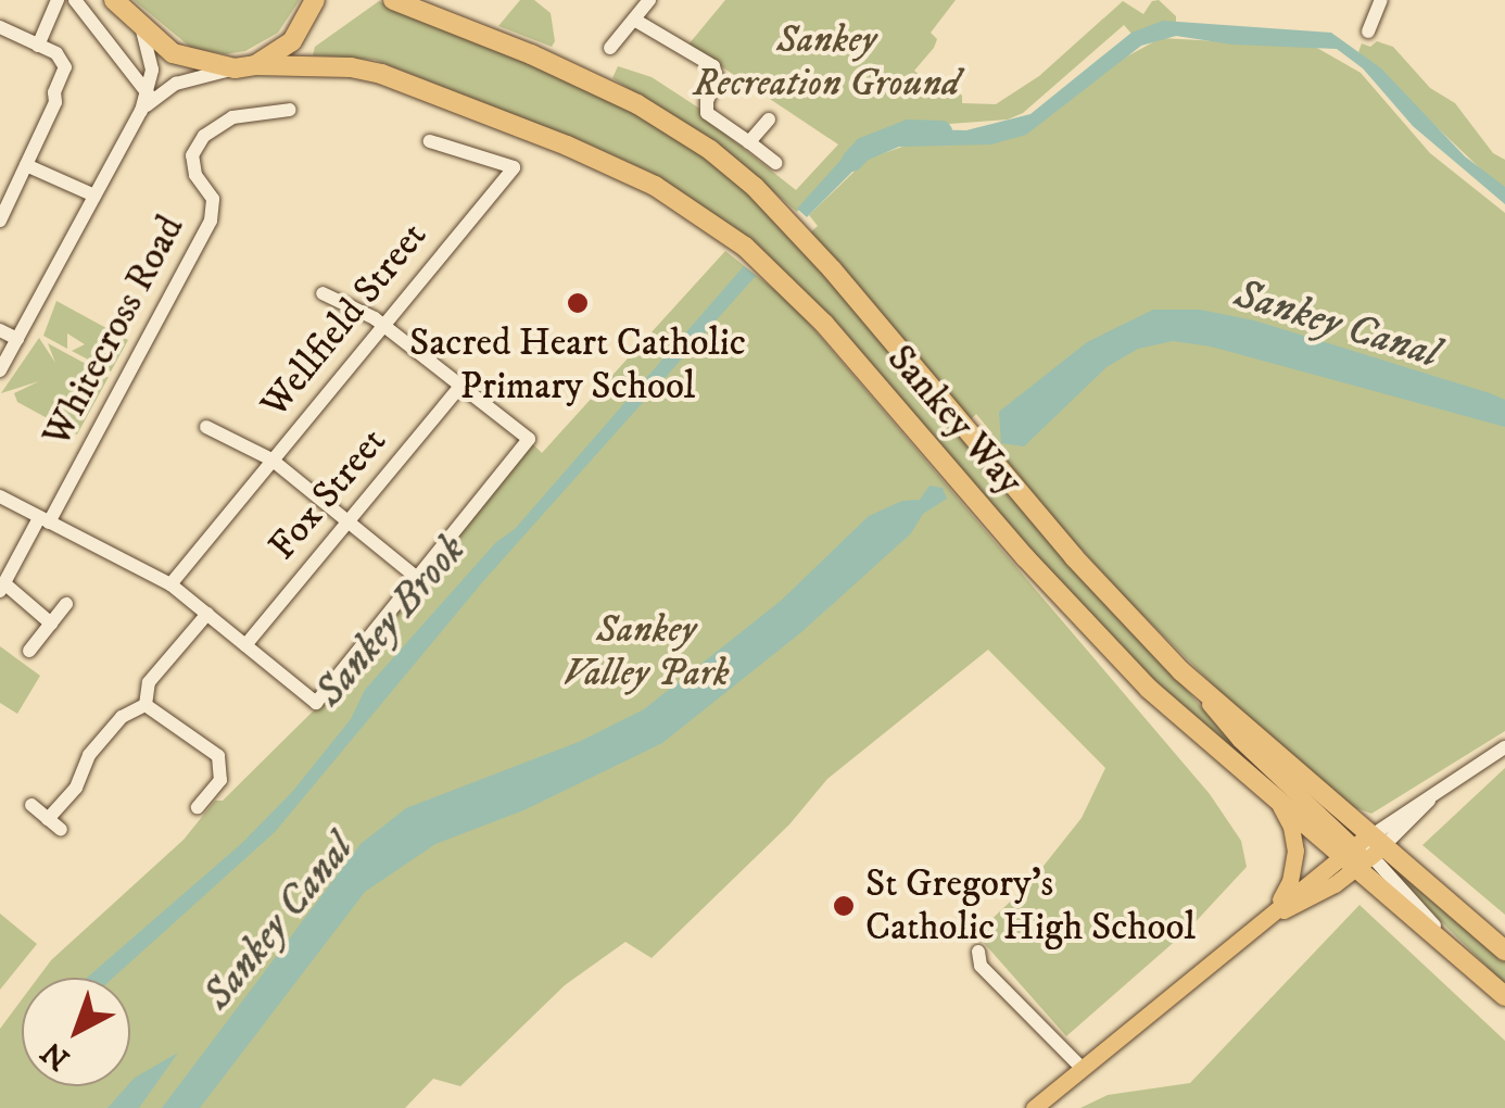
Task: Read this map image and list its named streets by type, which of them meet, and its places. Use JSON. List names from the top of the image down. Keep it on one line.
{"streets":{"highway":["Sankey Way"],"street":["Wellfield Street","Whitecross Road","Fox Street"]},"water":["Sankey Canal","Sankey Brook"],"parks":["Sankey Recreation Ground","Sankey Valley Park"],"places":["Sacred Heart Catholic Primary School","St Gregory's Catholic High School"],"north":"bottom left"}
